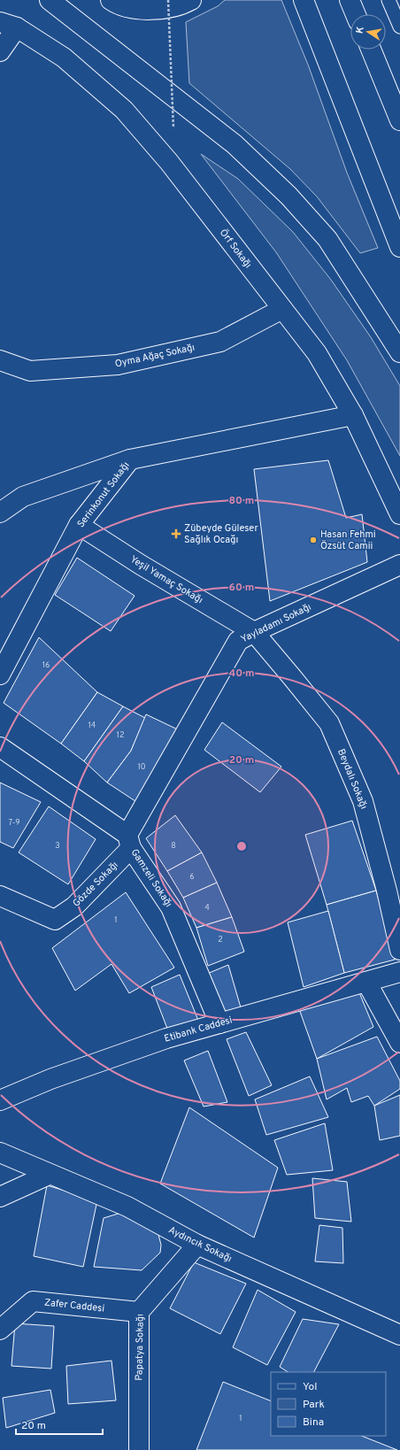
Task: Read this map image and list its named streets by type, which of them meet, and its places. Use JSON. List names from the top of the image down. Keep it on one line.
{"streets":{"main road":["Örf Sokağı","Oyma Ağaç Sokağı","Serinkonut Sokağı","Yeşil Yamaç Sokağı","Yayladamı Sokağı","Beydalı Sokağı","Gamzeli Sokağı","Gözde Sokağı","Etibank Caddesi","Aydıncık Sokağı","Zafer Caddesi","Papatya Sokağı"]},"crossings":[["Örf Sokağı","Oyma Ağaç Sokağı"],["Örf Sokağı","Serinkonut Sokağı"],["Serinkonut Sokağı","Yeşil Yamaç Sokağı"],["Yeşil Yamaç Sokağı","Yayladamı Sokağı"],["Yeşil Yamaç Sokağı","Beydalı Sokağı"],["Yayladamı Sokağı","Beydalı Sokağı"],["Yayladamı Sokağı","Gamzeli Sokağı"],["Yayladamı Sokağı","Gözde Sokağı"],["Gamzeli Sokağı","Gözde Sokağı"],["Gamzeli Sokağı","Etibank Caddesi"],["Aydıncık Sokağı","Papatya Sokağı"],["Zafer Caddesi","Papatya Sokağı"]],"places":{"health":["Zübeyde Güleser Sağlık Ocağı"],"other":["Hasan Fehmi Özsüt Camii"]},"house_numbers":["16","14","12","10","7-9","3","8","6","4","1","2","1"],"legend":["Yol","Park","Bina"],"scale_bar":"20 m","north":"left","rings":["80 m","60 m","40 m","20 m"]}
